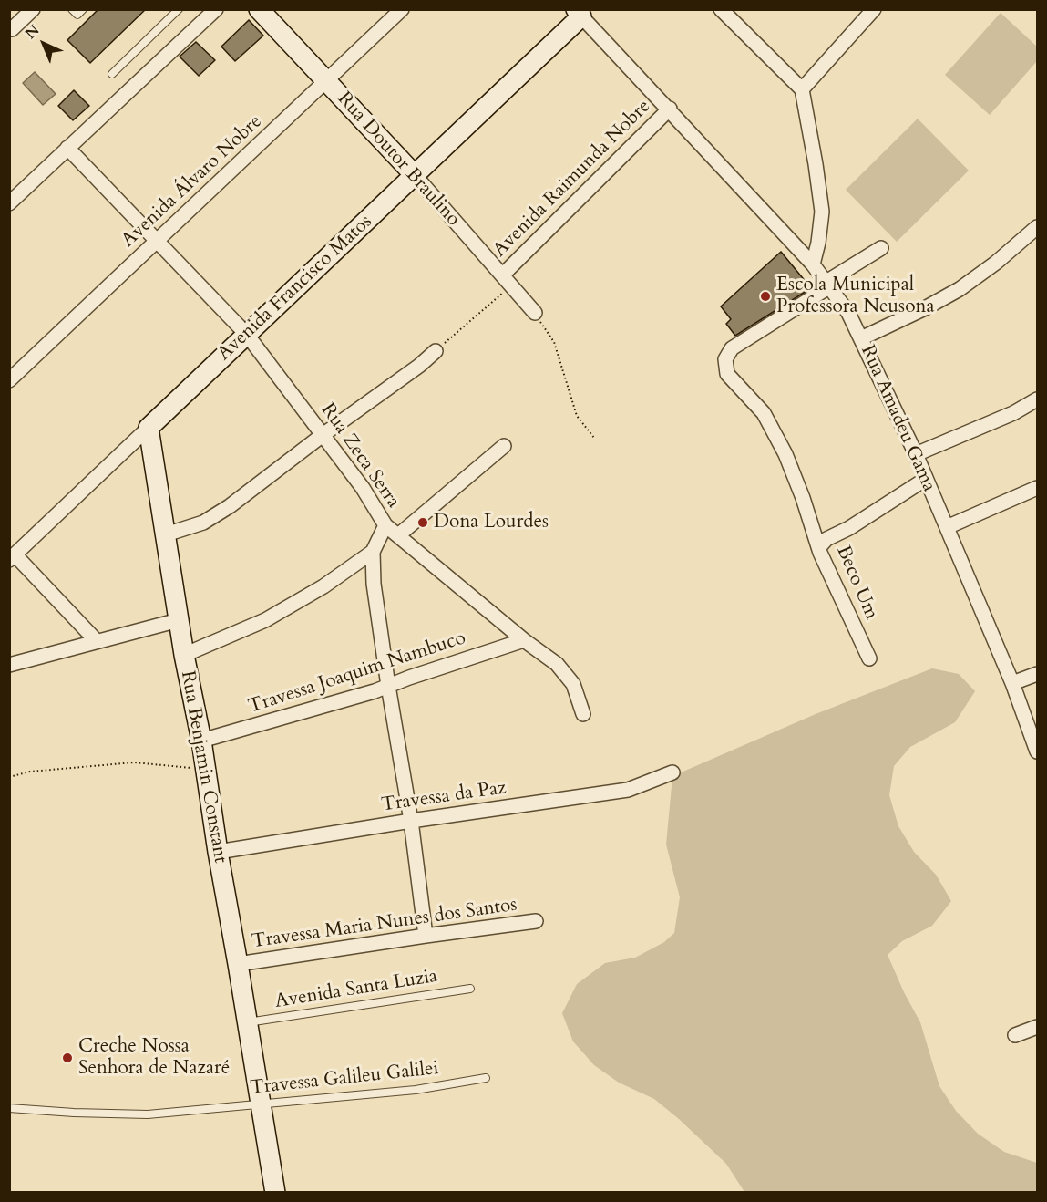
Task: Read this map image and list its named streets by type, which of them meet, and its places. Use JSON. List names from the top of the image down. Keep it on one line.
{"streets":{"street":["Rua Doutor Braulino","Avenida Raimunda Nobre","Avenida Álvaro Nobre","Avenida Francisco Matos","Rua Amadeu Gama","Rua Zeca Serra","Beco Um","Travessa Joaquim Nambuco","Rua Benjamin Constant","Travessa da Paz","Travessa Maria Nunes dos Santos"],"lane":["Avenida Santa Luzia","Travessa Galileu Galilei"]},"crossings":[["Rua Doutor Braulino","Avenida Raimunda Nobre"],["Rua Doutor Braulino","Avenida Álvaro Nobre"],["Rua Doutor Braulino","Avenida Francisco Matos"],["Avenida Raimunda Nobre","Rua Amadeu Gama"],["Avenida Álvaro Nobre","Rua Zeca Serra"],["Avenida Francisco Matos","Rua Amadeu Gama"],["Avenida Francisco Matos","Rua Zeca Serra"],["Avenida Francisco Matos","Rua Benjamin Constant"],["Rua Amadeu Gama","Beco Um"],["Rua Zeca Serra","Travessa Joaquim Nambuco"],["Rua Zeca Serra","Travessa da Paz"],["Rua Zeca Serra","Travessa Maria Nunes dos Santos"],["Travessa Joaquim Nambuco","Rua Benjamin Constant"],["Rua Benjamin Constant","Travessa da Paz"],["Rua Benjamin Constant","Travessa Maria Nunes dos Santos"],["Rua Benjamin Constant","Avenida Santa Luzia"],["Rua Benjamin Constant","Travessa Galileu Galilei"]],"places":["Escola Municipal Professora Neusona","Dona Lourdes","Creche Nossa Senhora de Nazaré"],"north":"top left"}
